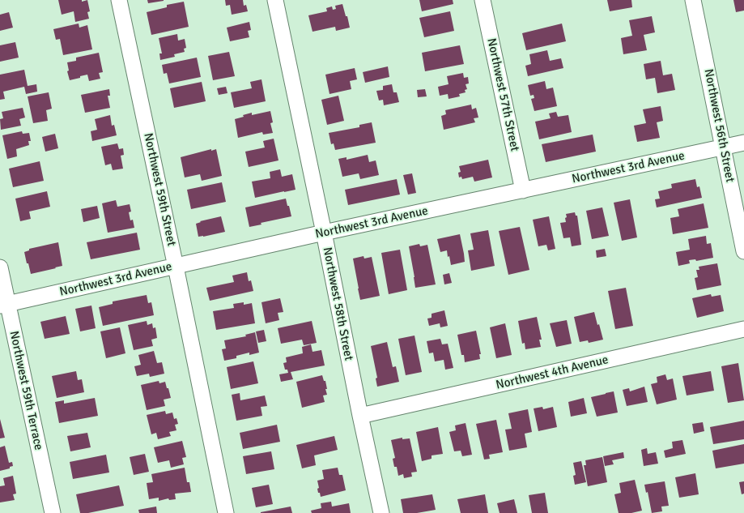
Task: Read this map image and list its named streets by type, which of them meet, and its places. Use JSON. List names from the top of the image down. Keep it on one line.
{"streets":{"street":["Northwest 57th Street","Northwest 56th Street","Northwest 3rd Avenue","Northwest 59th Street","Northwest 58th Street","Northwest 4th Avenue","Northwest 59th Terrace"]},"crossings":[["Northwest 57th Street","Northwest 3rd Avenue"],["Northwest 56th Street","Northwest 3rd Avenue"],["Northwest 3rd Avenue","Northwest 59th Street"],["Northwest 3rd Avenue","Northwest 58th Street"],["Northwest 3rd Avenue","Northwest 59th Terrace"],["Northwest 58th Street","Northwest 4th Avenue"]]}
